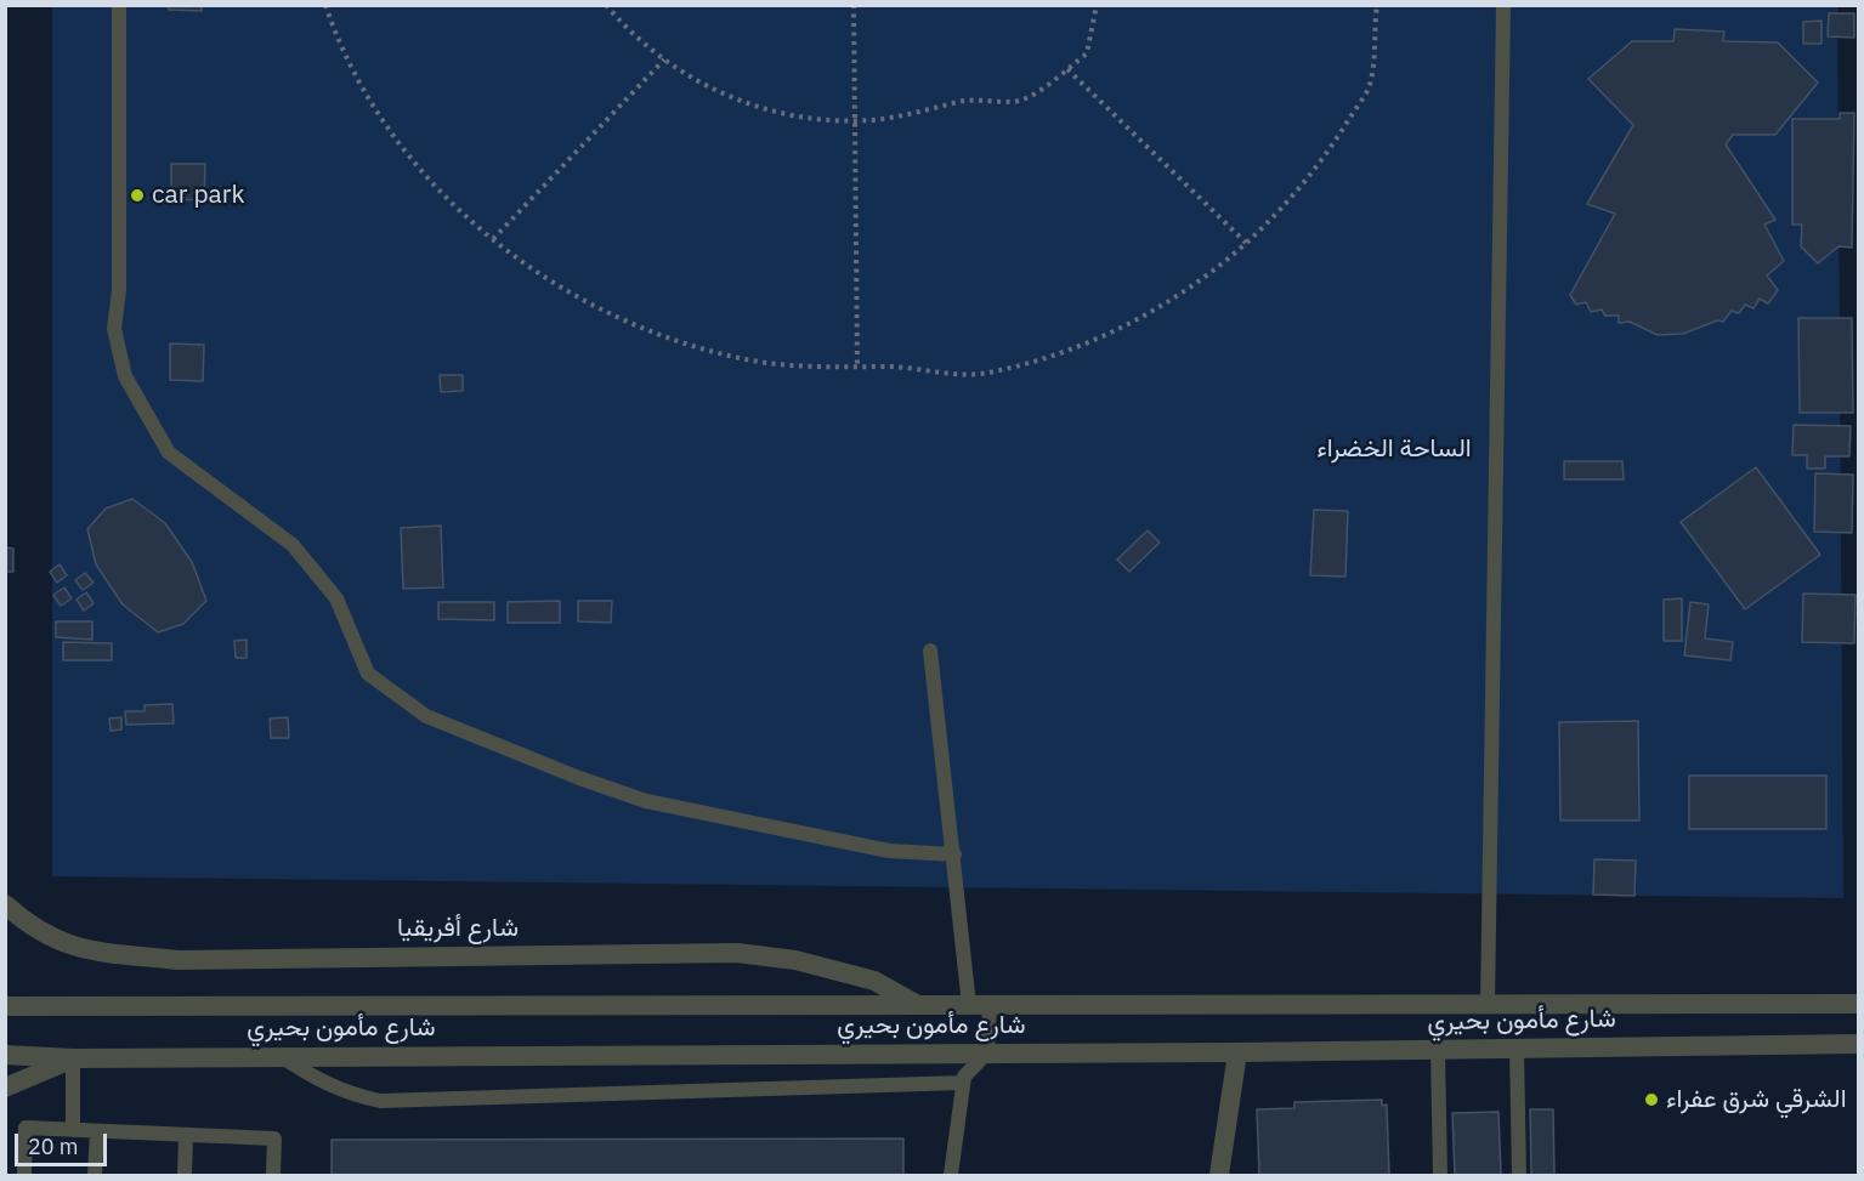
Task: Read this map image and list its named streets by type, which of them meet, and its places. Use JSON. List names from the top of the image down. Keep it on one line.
{"streets":{"street":["شارع أفريقيا","شارع مأمون بحيري"]},"crossings":[["شارع أفريقيا","شارع مأمون بحيري"]],"parks":["الساحة الخضراء"],"places":["car park","الشرقي شرق عفراء"],"scale_bar":"20 m"}
